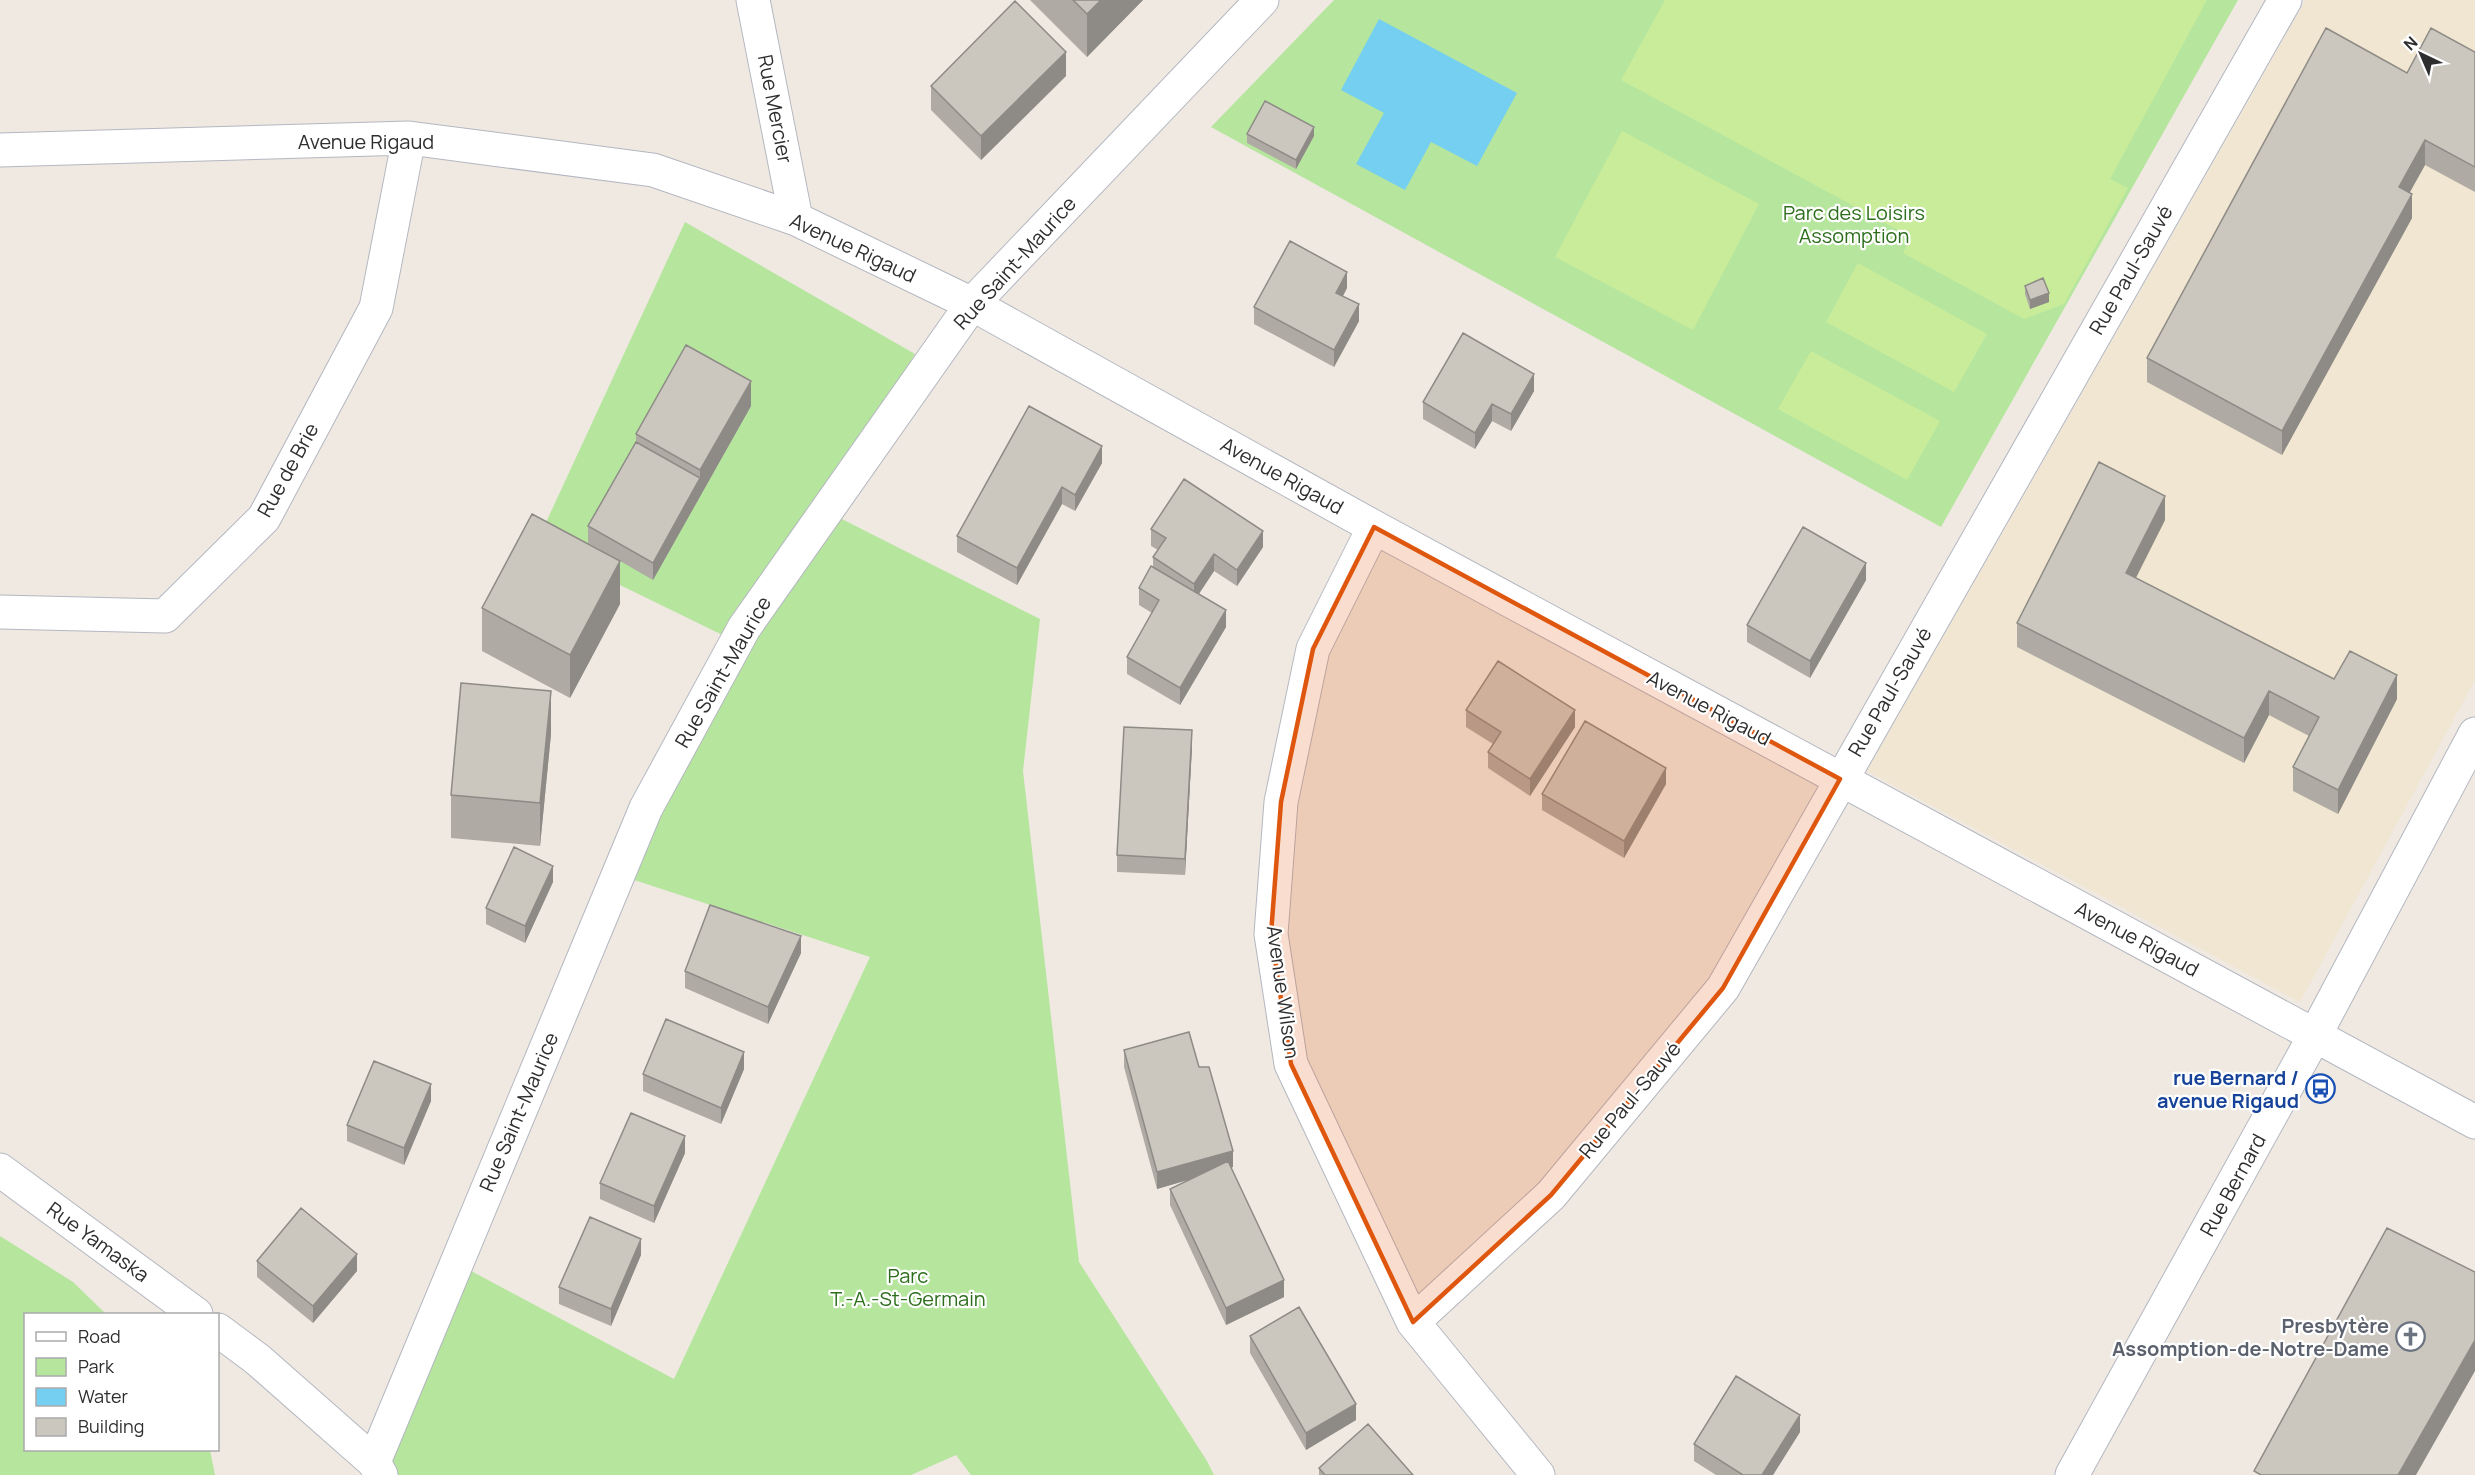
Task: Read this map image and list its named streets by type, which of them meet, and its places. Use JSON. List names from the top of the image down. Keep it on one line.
{"streets":{"street":["Rue Mercier","Avenue Rigaud","Rue Saint-Maurice","Rue Paul-Sauvé","Rue de Brie","Avenue Wilson","Rue Bernard","Rue Yamaska"]},"crossings":[["Rue Mercier","Avenue Rigaud"],["Avenue Rigaud","Rue Saint-Maurice"],["Avenue Rigaud","Rue Paul-Sauvé"],["Avenue Rigaud","Rue de Brie"],["Avenue Rigaud","Avenue Wilson"],["Avenue Rigaud","Rue Bernard"],["Rue Paul-Sauvé","Avenue Wilson"]],"parks":["Parc des Loisirs Assomption","Parc T.-A.-St-Germain"],"places":{"bus stop":["rue Bernard / avenue Rigaud"],"church":["Presbytère Assomption-de-Notre-Dame"]},"legend":["Road","Park","Water","Building"],"north":"top left"}
